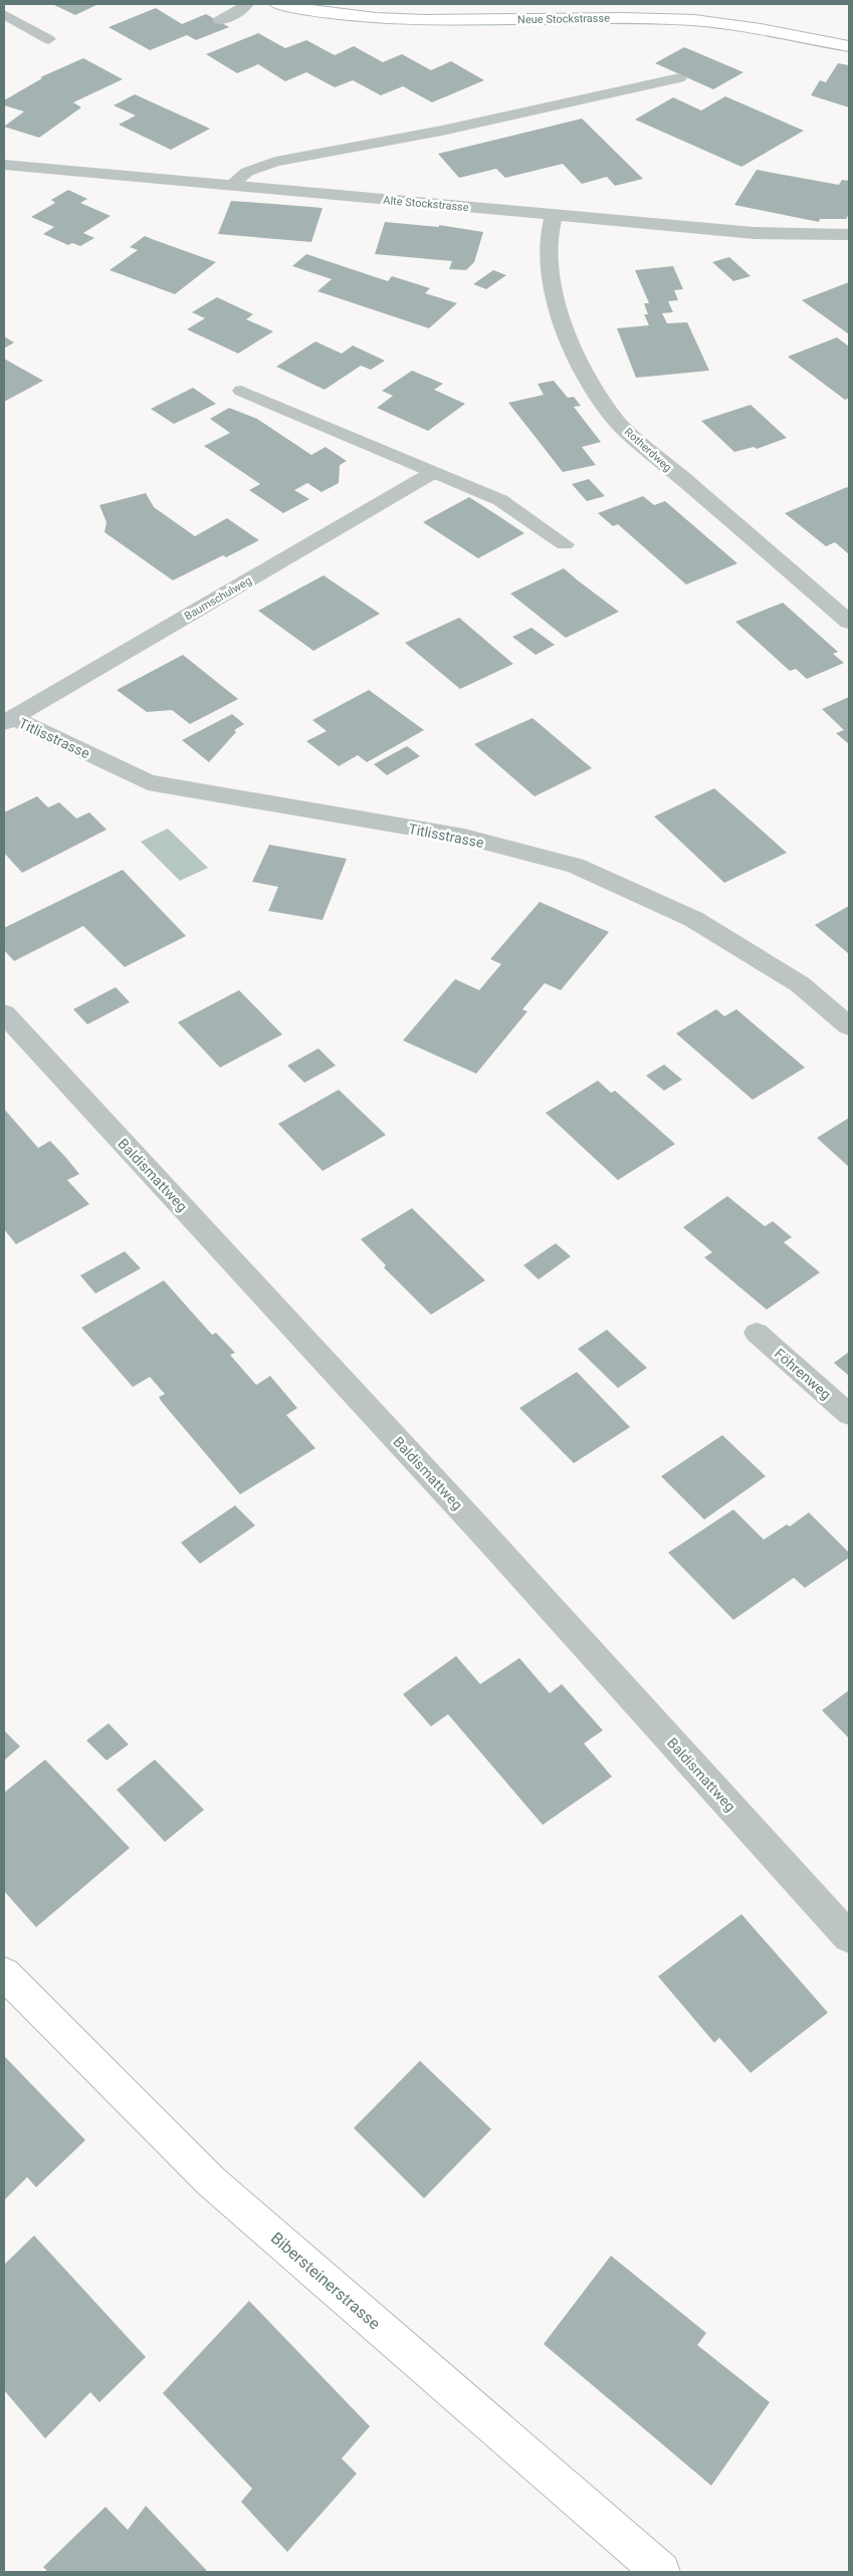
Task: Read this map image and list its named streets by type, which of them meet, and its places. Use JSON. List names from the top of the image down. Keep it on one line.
{"streets":{"street":["Neue Stockstrasse","Alte Stockstrasse","Rotherdweg","Baumschulweg","Titlisstrasse","Baldismattweg","Bibersteinerstrasse"],"lane":["Föhrenweg"]},"crossings":[["Alte Stockstrasse","Rotherdweg"],["Baumschulweg","Titlisstrasse"]]}
